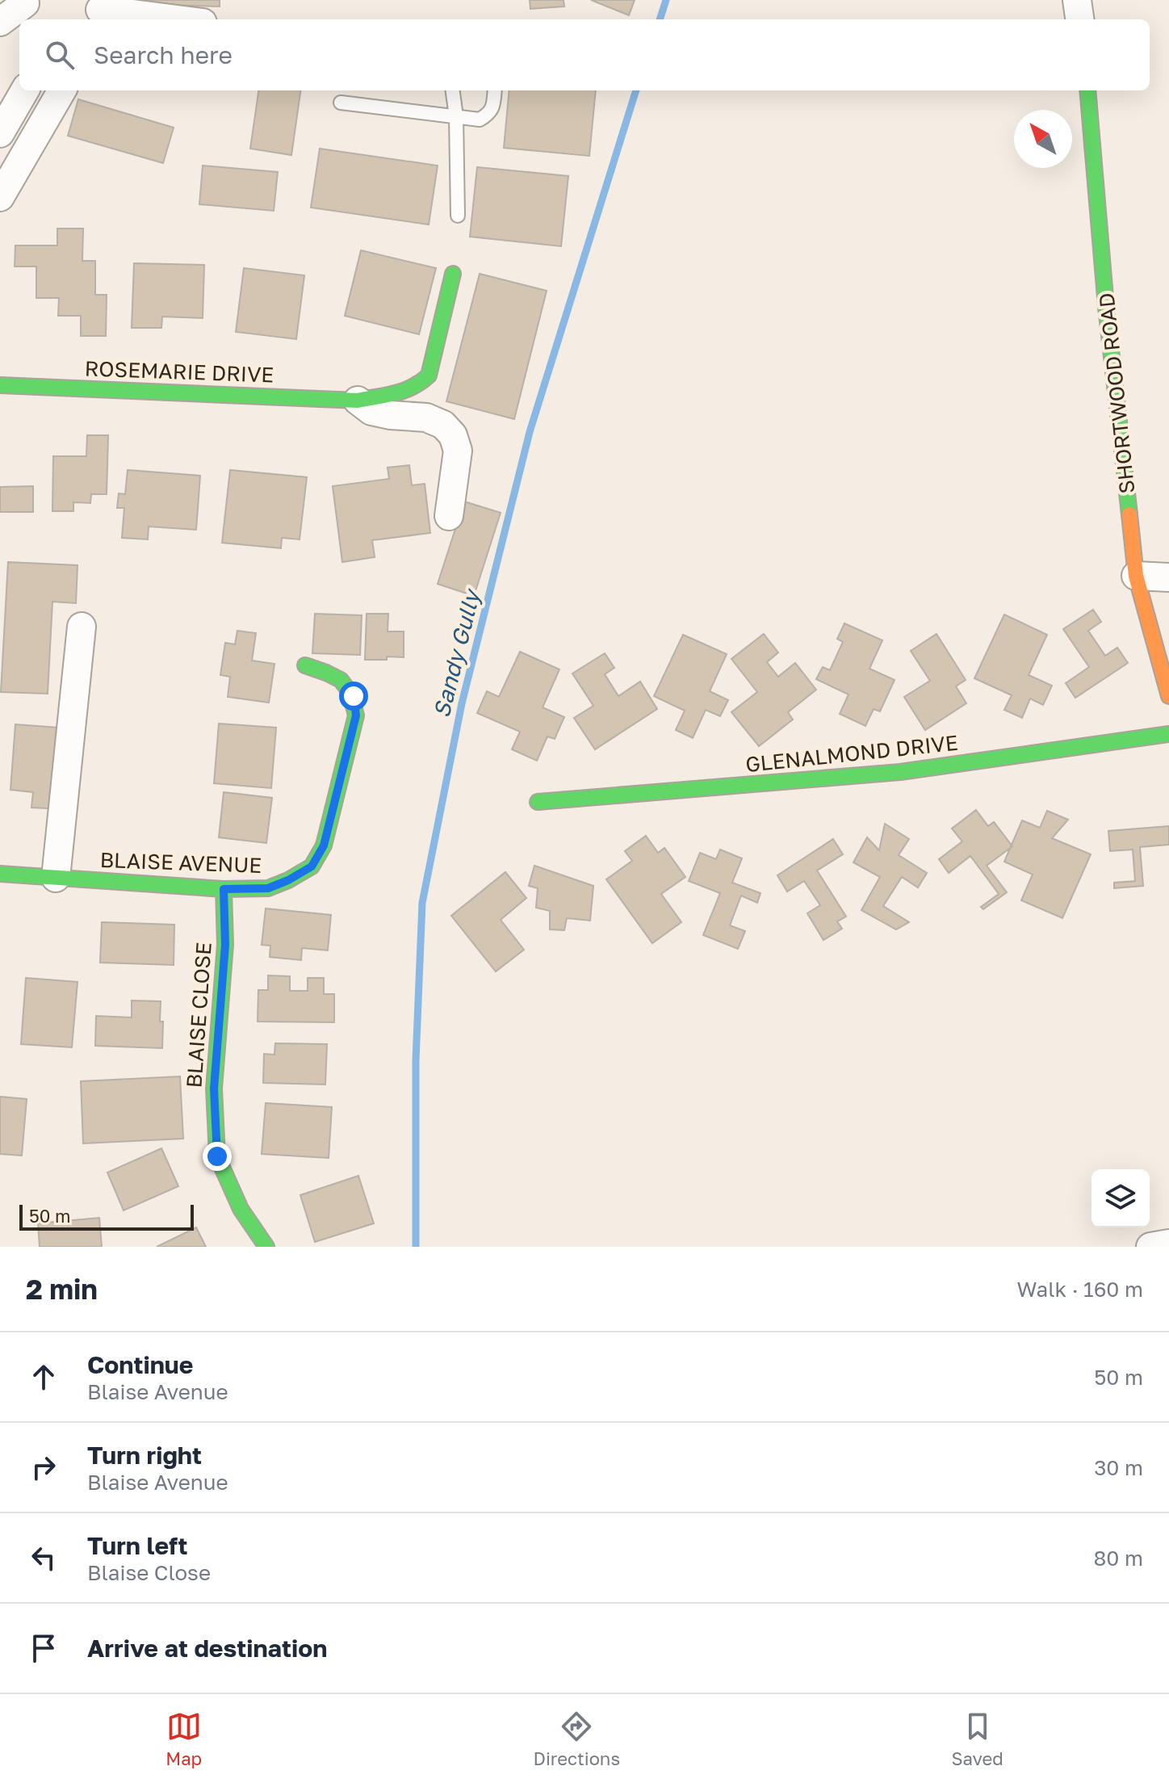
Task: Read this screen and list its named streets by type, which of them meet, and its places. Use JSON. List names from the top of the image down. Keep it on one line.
{"streets":{"street":["ROSEMARIE DRIVE","SHORTWOOD ROAD","GLENALMOND DRIVE","BLAISE AVENUE","BLAISE CLOSE"]},"crossings":[["BLAISE AVENUE","BLAISE CLOSE"]],"water":["Sandy Gully"],"scale_bar":"50 m","north":"top left","page":{"search":"Search here","scale":"50 m","heading":["2 min","Walk · 160 m"],"list":[["Continue","Blaise Avenue","50 m"],["Turn right","Blaise Avenue","30 m"],["Turn left","Blaise Close","80 m"],"Arrive at destination"],"nav":["Map","Directions","Saved"]}}
